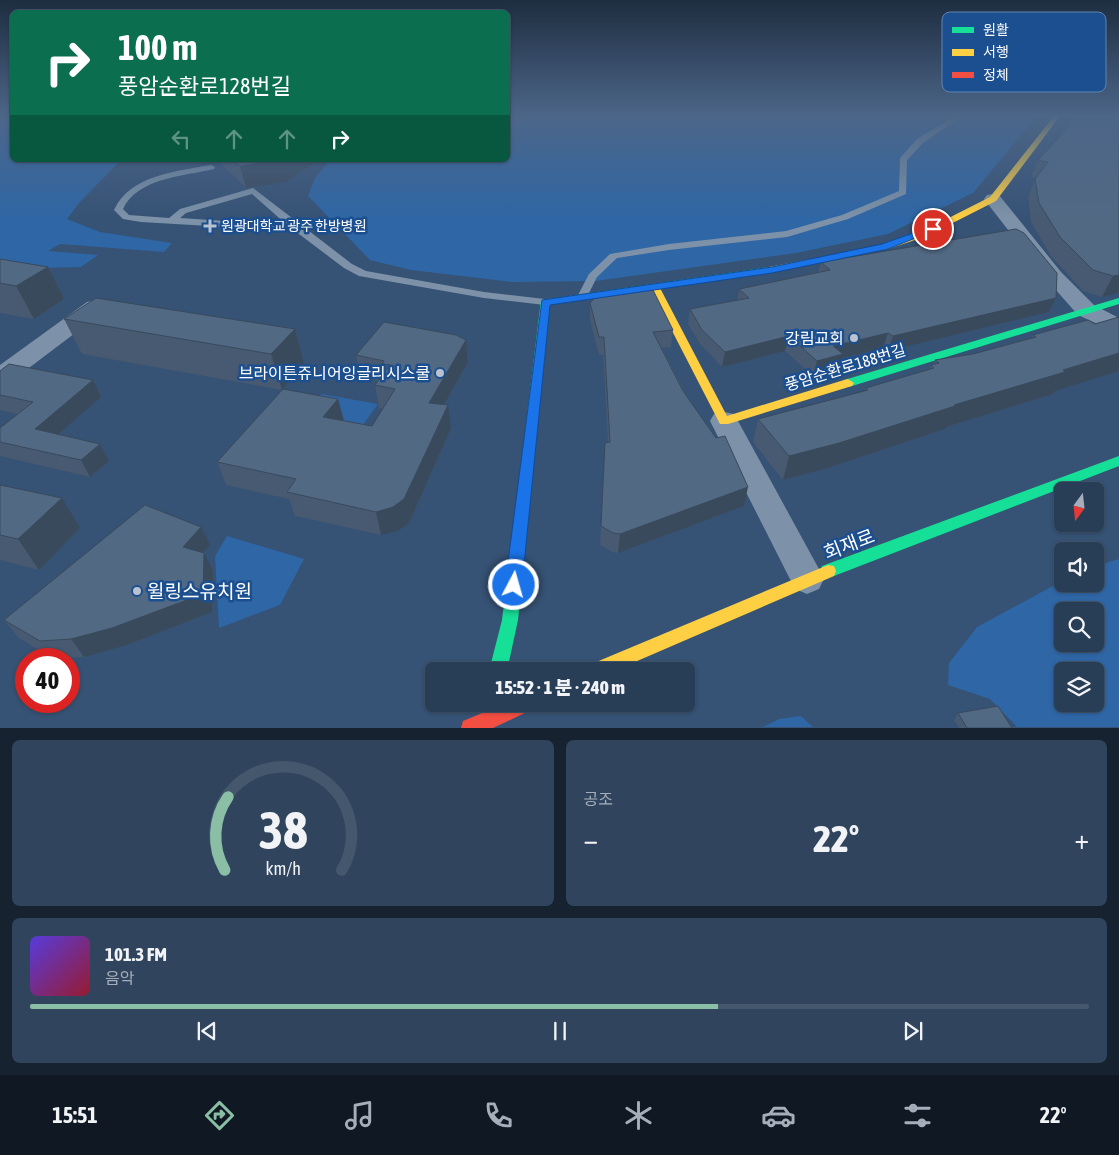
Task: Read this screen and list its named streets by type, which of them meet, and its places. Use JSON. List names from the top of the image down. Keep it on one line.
{"streets":{"street":["풍암순환로188번길","회재로"]},"places":{"health":["원광대학교 광주 한방병원"],"other":["강림교회","브라이튼쥬니어잉글리시스쿨","윌링스유치원"]},"legend":["원활","서행","정체"],"north":"bottom","page":{"turn":["100 m","풍암순환로128번길"],"limit":"40","trip":"15:52 · 1 분 · 240 m","tile":"공조","heat":["−","22°","+"],"song":["101.3 FM","음악"],"tabs":["15:51","22°"],"gauge":["38","km/h"]}}
